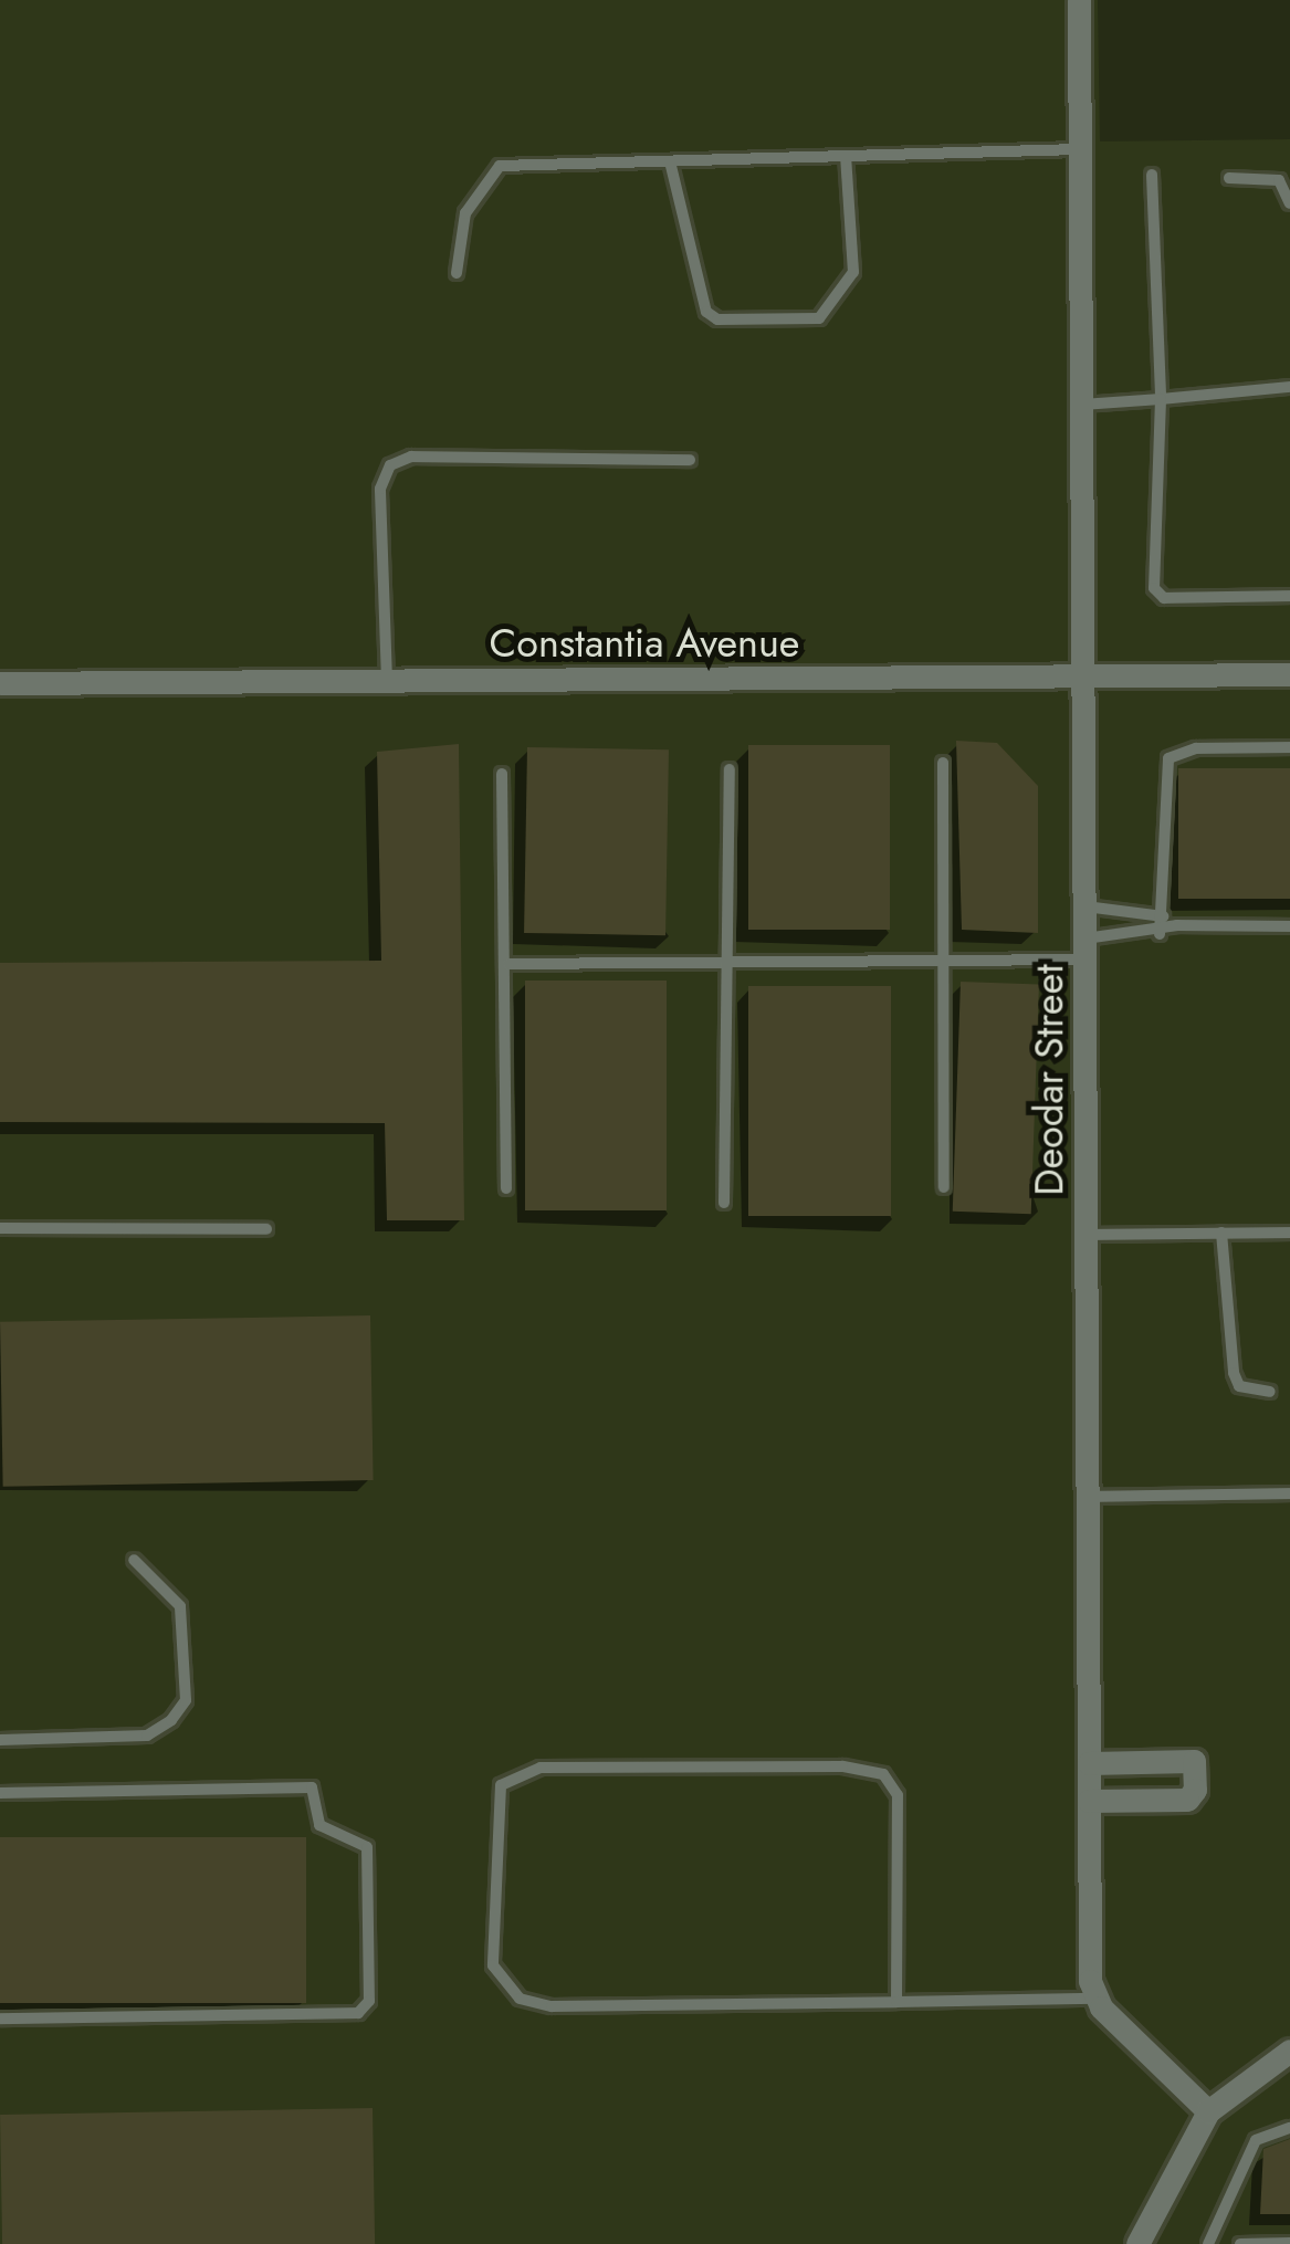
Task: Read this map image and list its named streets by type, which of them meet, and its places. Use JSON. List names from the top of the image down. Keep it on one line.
{"streets":{"street":["Constantia Avenue","Deodar Street"]},"crossings":[["Constantia Avenue","Deodar Street"]]}
